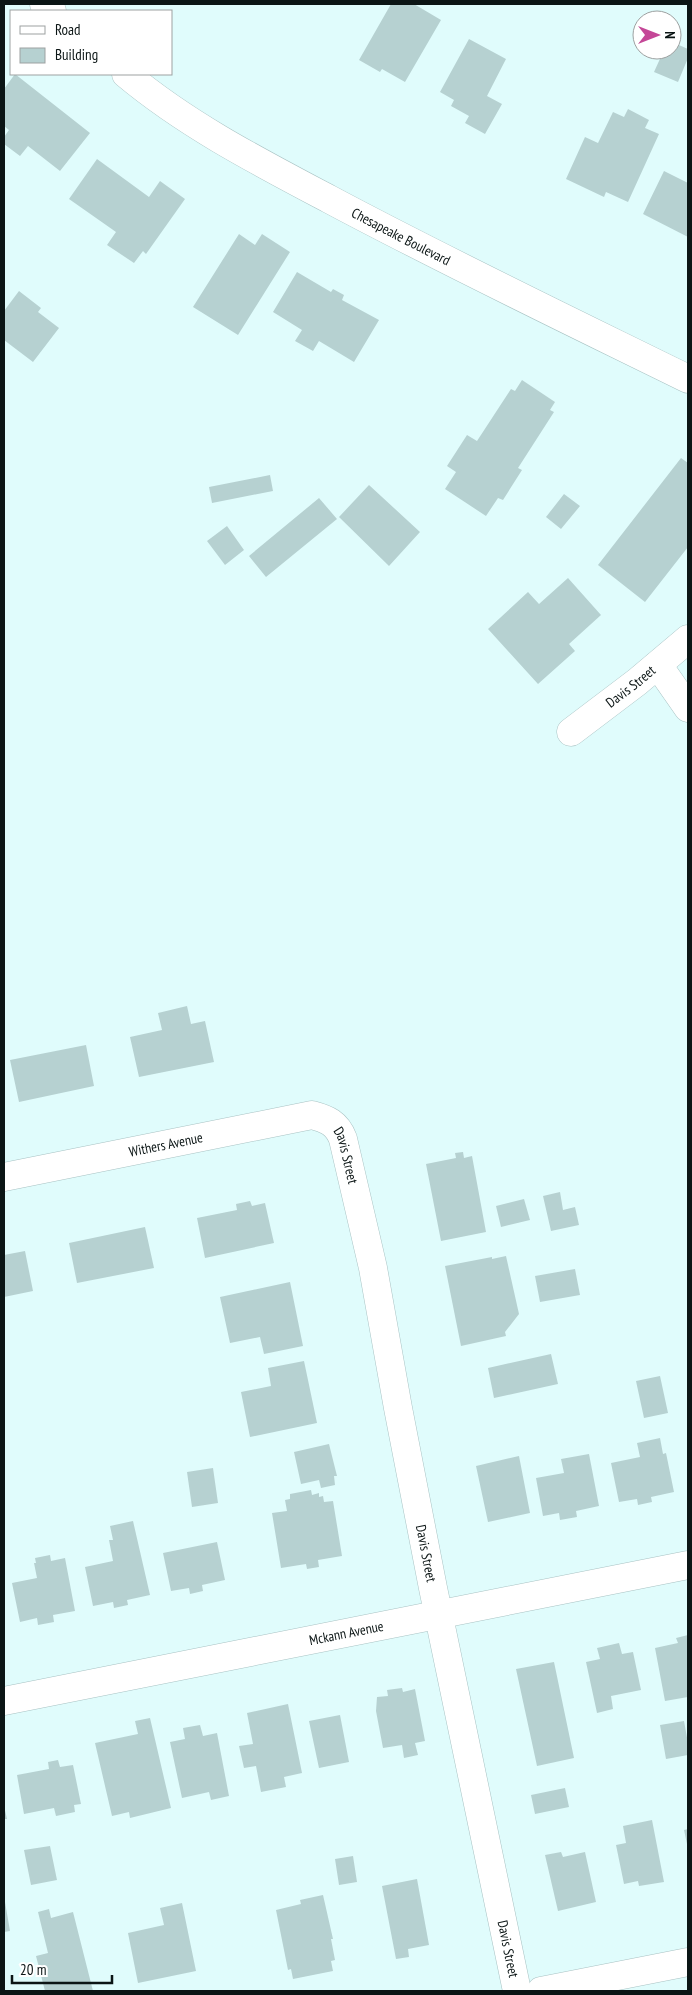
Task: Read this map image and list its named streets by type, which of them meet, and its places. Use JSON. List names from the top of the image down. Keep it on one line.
{"streets":{"street":["Chesapeake Boulevard","Davis Street","Withers Avenue","Mckann Avenue"]},"crossings":[["Davis Street","Withers Avenue"],["Davis Street","Mckann Avenue"]],"legend":["Road","Building"],"scale_bar":"20 m","north":"right"}
